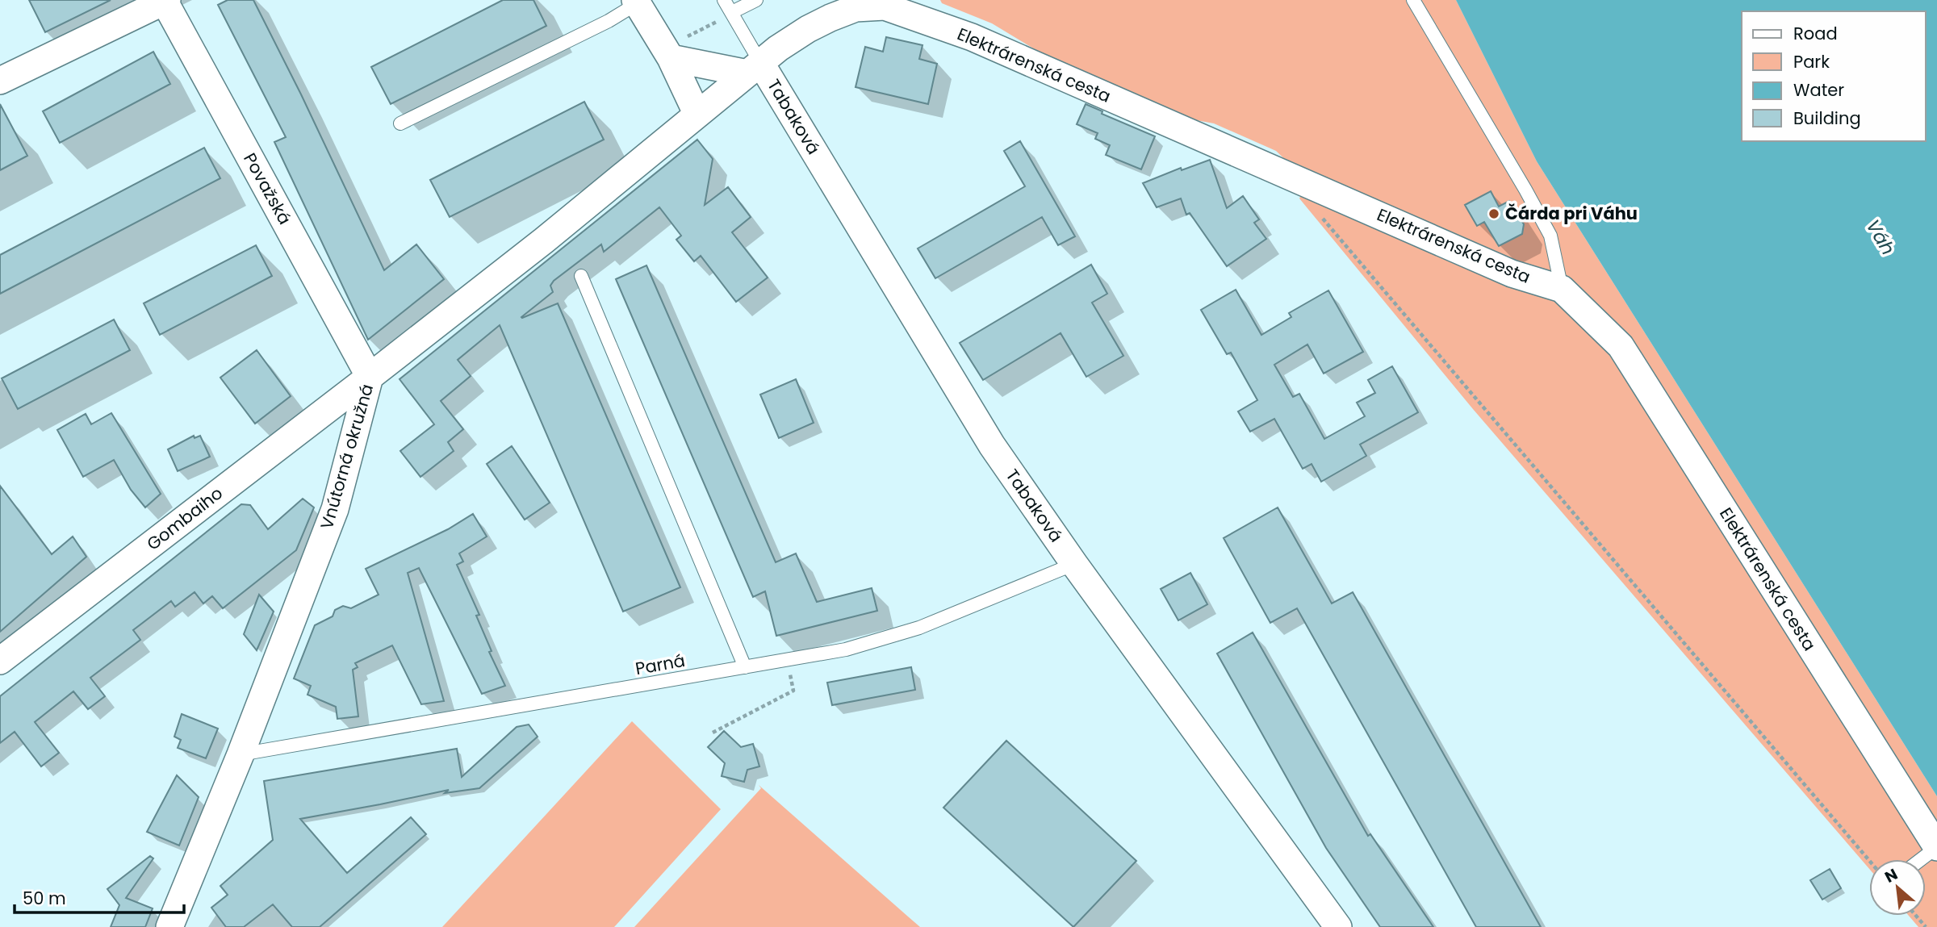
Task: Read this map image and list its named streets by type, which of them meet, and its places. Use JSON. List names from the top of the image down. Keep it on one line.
{"streets":{"street":["Elektrárenská cesta","Tabaková","Považská","Vnútorná okružná","Gombaiho"],"lane":["Parná"]},"crossings":[["Elektrárenská cesta","Tabaková"],["Elektrárenská cesta","Vnútorná okružná"],["Tabaková","Vnútorná okružná"],["Tabaková","Parná"],["Považská","Vnútorná okružná"],["Považská","Gombaiho"],["Vnútorná okružná","Gombaiho"],["Vnútorná okružná","Parná"]],"water":["Váh"],"places":["Čárda pri Váhu"],"legend":["Road","Park","Water","Building"],"scale_bar":"50 m","north":"top left"}
